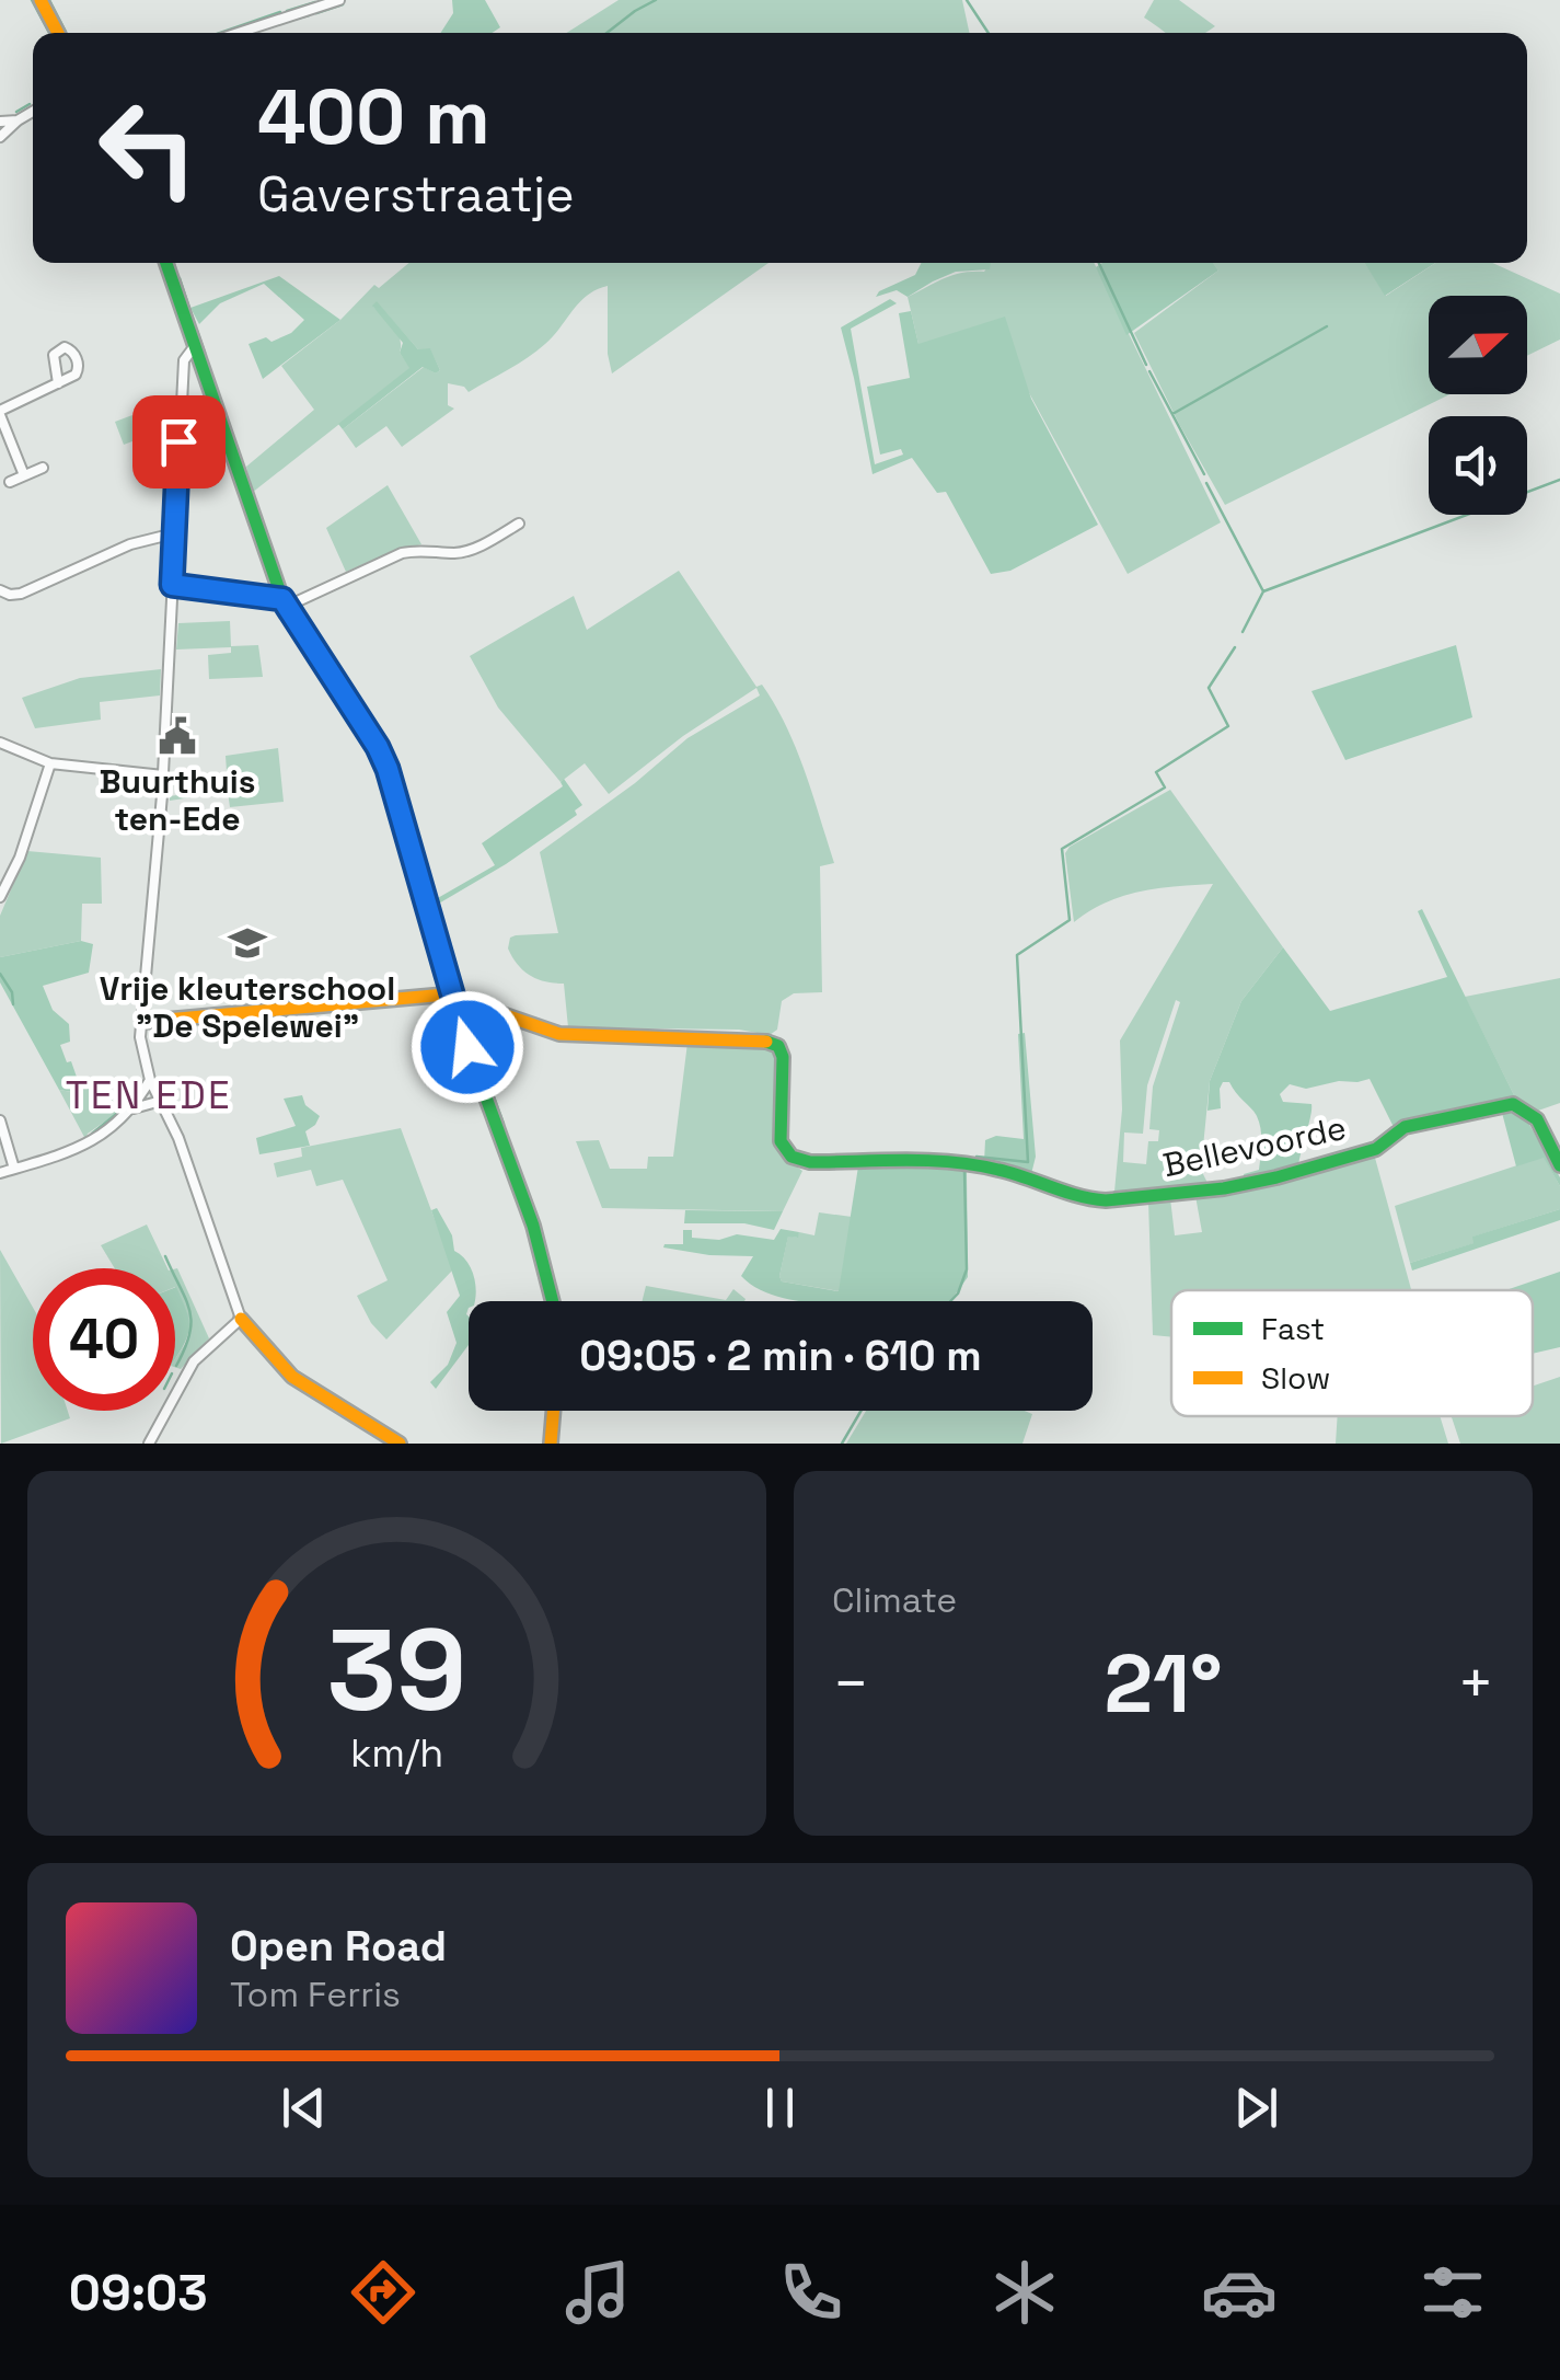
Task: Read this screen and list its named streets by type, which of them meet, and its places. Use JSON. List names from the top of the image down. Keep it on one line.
{"streets":{"street":["Bellevoorde"]},"districts":["TEN EDE"],"places":{"public building":["Buurthuis ten-Ede"],"school or university":["Vrije kleuterschool \"De Spelewei\""]},"legend":["Fast","Slow"],"north":"right","page":{"turn":["400 m","Gaverstraatje"],"limit":"40","trip":"09:05 · 2 min · 610 m","tile":"Climate","heat":["−","21°","+"],"song":["Open Road","Tom Ferris"],"tabs":"09:03","gauge":["39","km/h"]}}
